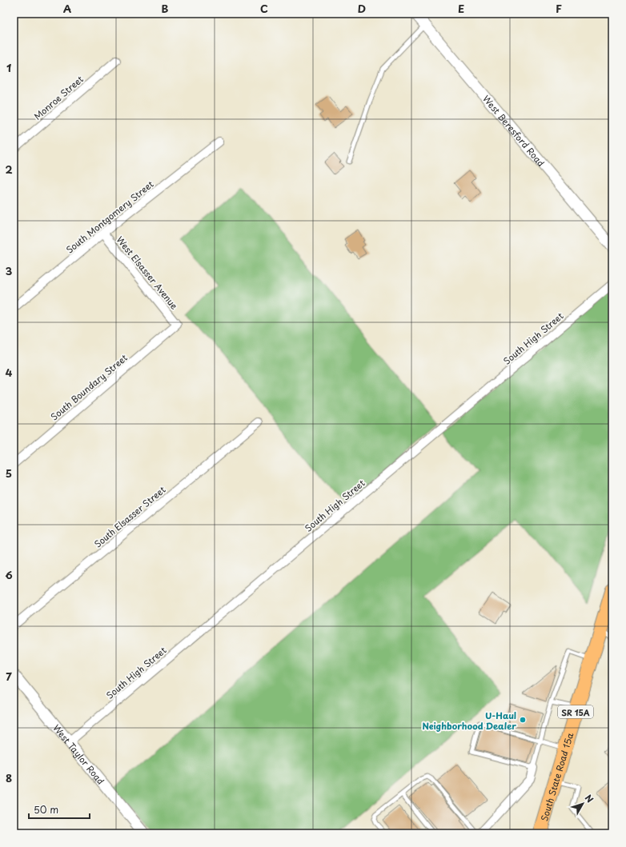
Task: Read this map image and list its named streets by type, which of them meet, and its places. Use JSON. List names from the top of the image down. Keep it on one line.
{"streets":{"highway":["SR 15A","South State Road 15a"],"street":["Monroe Street","West Beresford Road","South Montgomery Street","West Elsasser Avenue","South High Street","South Boundary Street","South Elsasser Street","West Taylor Road"]},"crossings":[["South Montgomery Street","West Elsasser Avenue"],["West Elsasser Avenue","South Boundary Street"],["South High Street","West Taylor Road"]],"places":["U-Haul Neighborhood Dealer"],"scale_bar":"50 m","north":"top right","grid":{"columns":["A","B","C","D","E","F"],"rows":["1","2","3","4","5","6","7","8"]}}
